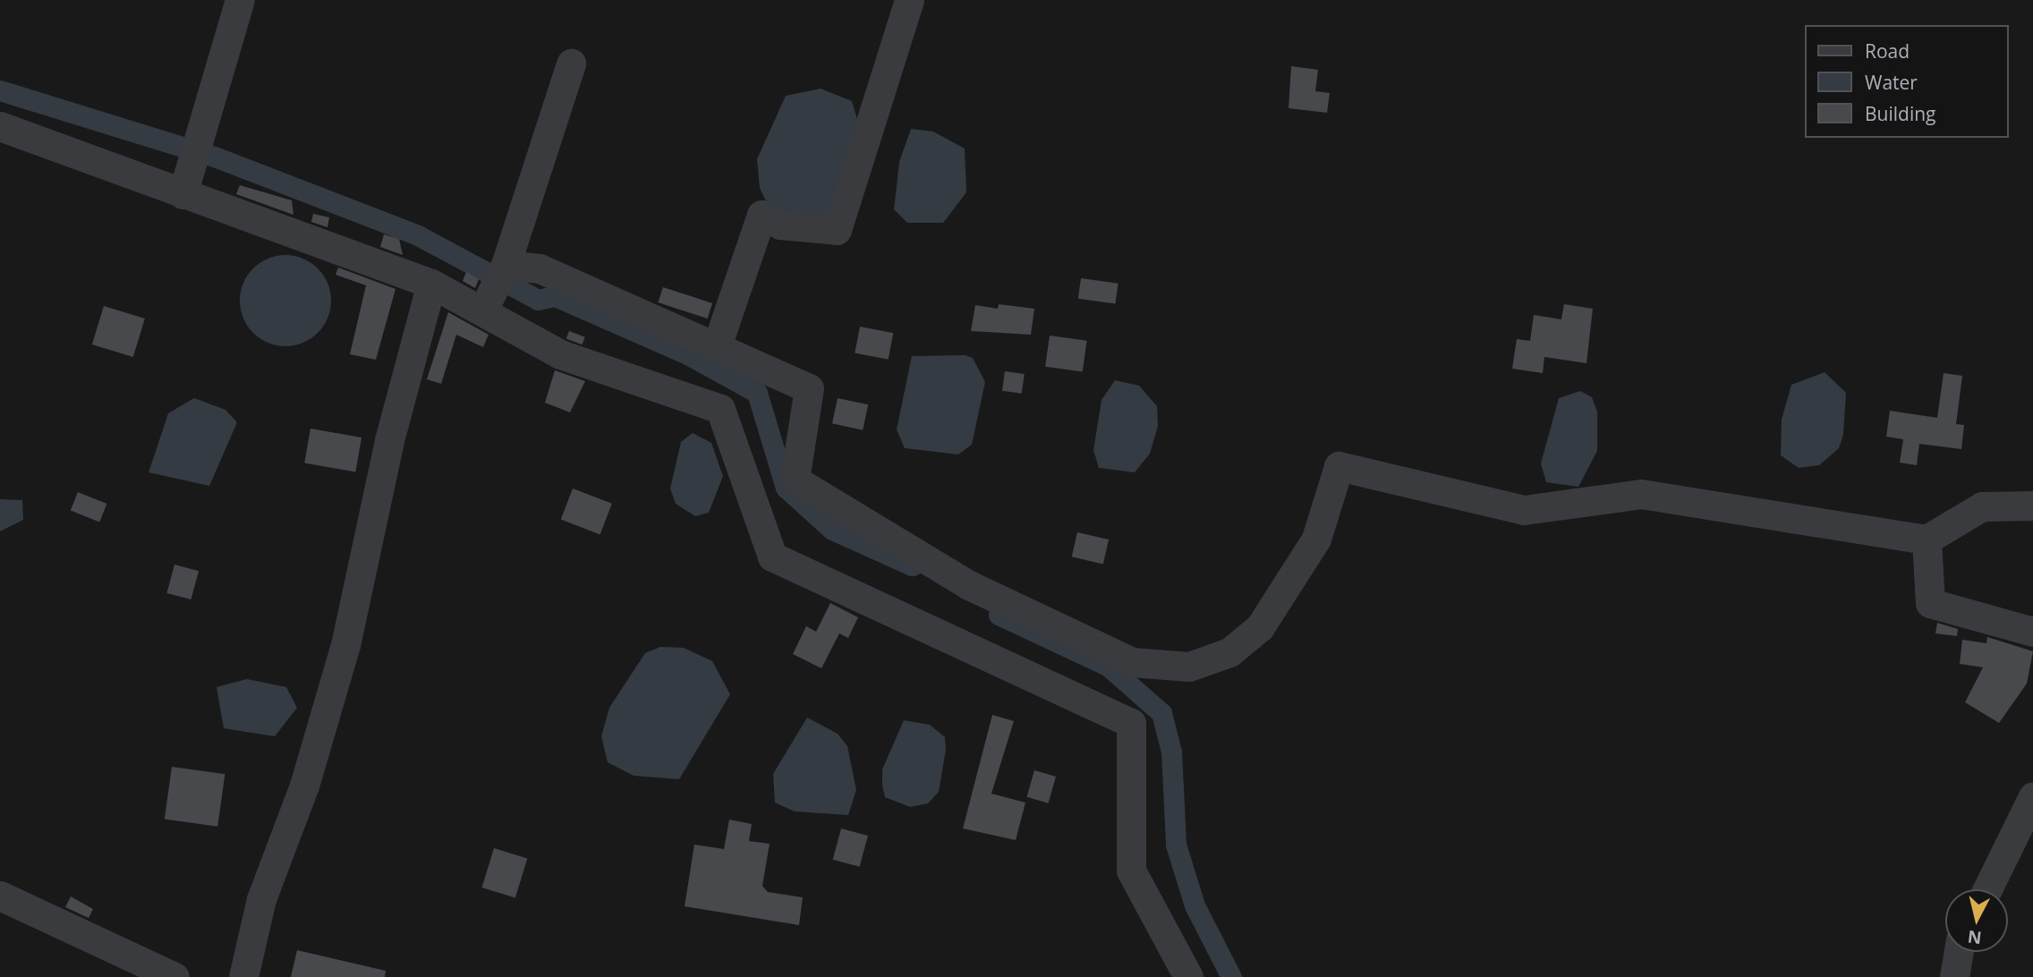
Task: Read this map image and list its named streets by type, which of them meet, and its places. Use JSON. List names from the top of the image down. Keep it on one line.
{"legend":["Road","Water","Building"],"north":"bottom"}
